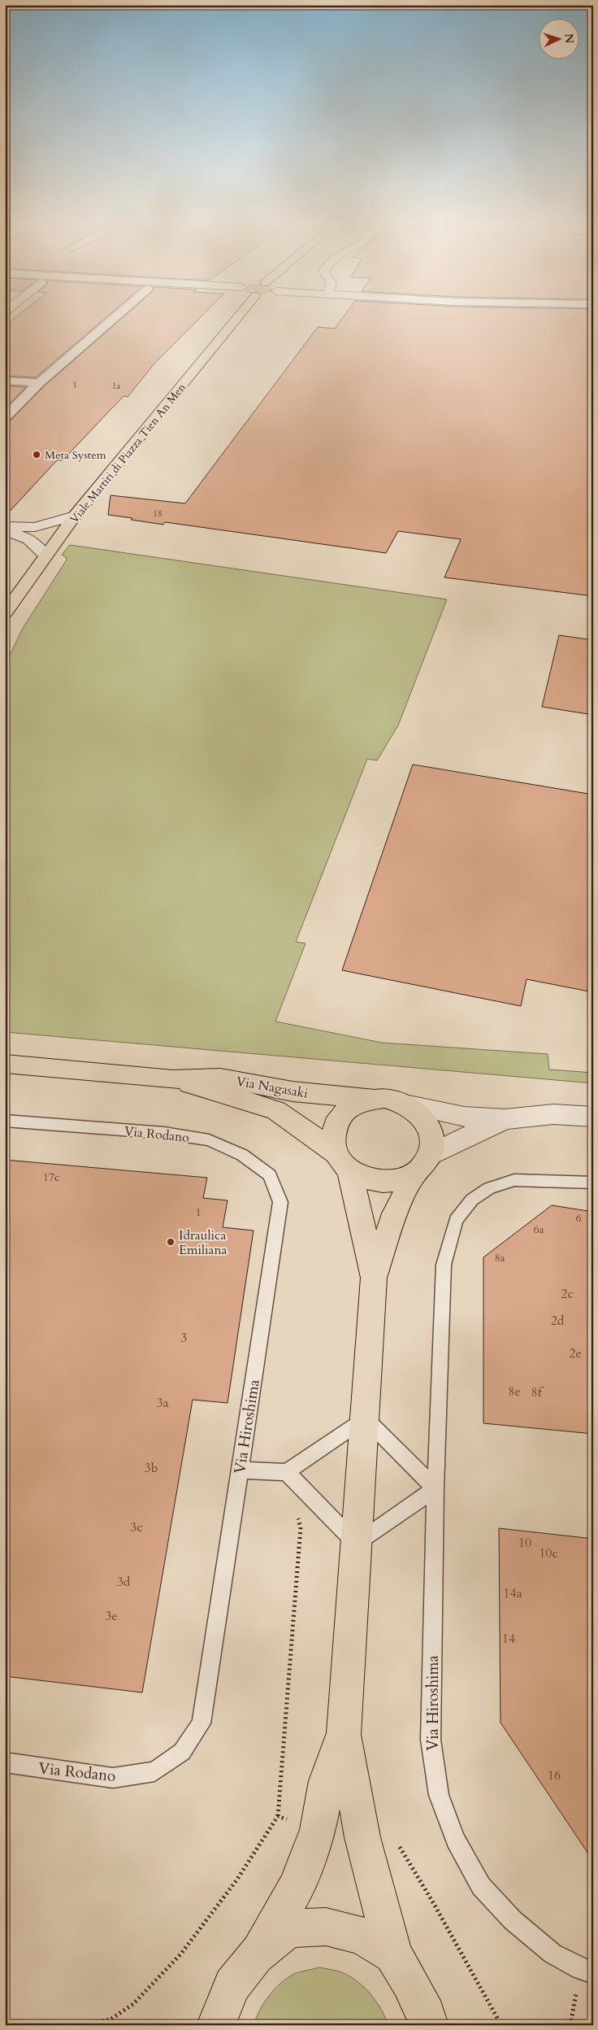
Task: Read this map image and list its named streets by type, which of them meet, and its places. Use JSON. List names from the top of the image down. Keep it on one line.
{"streets":{"main road":["Viale Martiri di Piazza Tien An Men","Via Nagasaki"],"lane":["Via Rodano","Via Hiroshima"]},"crossings":[["Via Rodano","Via Hiroshima"]],"places":["Meta System","Idraulica Emiliana"],"house_numbers":["1","1a","18","17c","1","6","6a","8a","2c","2d","3","2e","8e","8f","3a","3b","3c","10","10c","3d","14a","3e","14","16"],"north":"right"}
